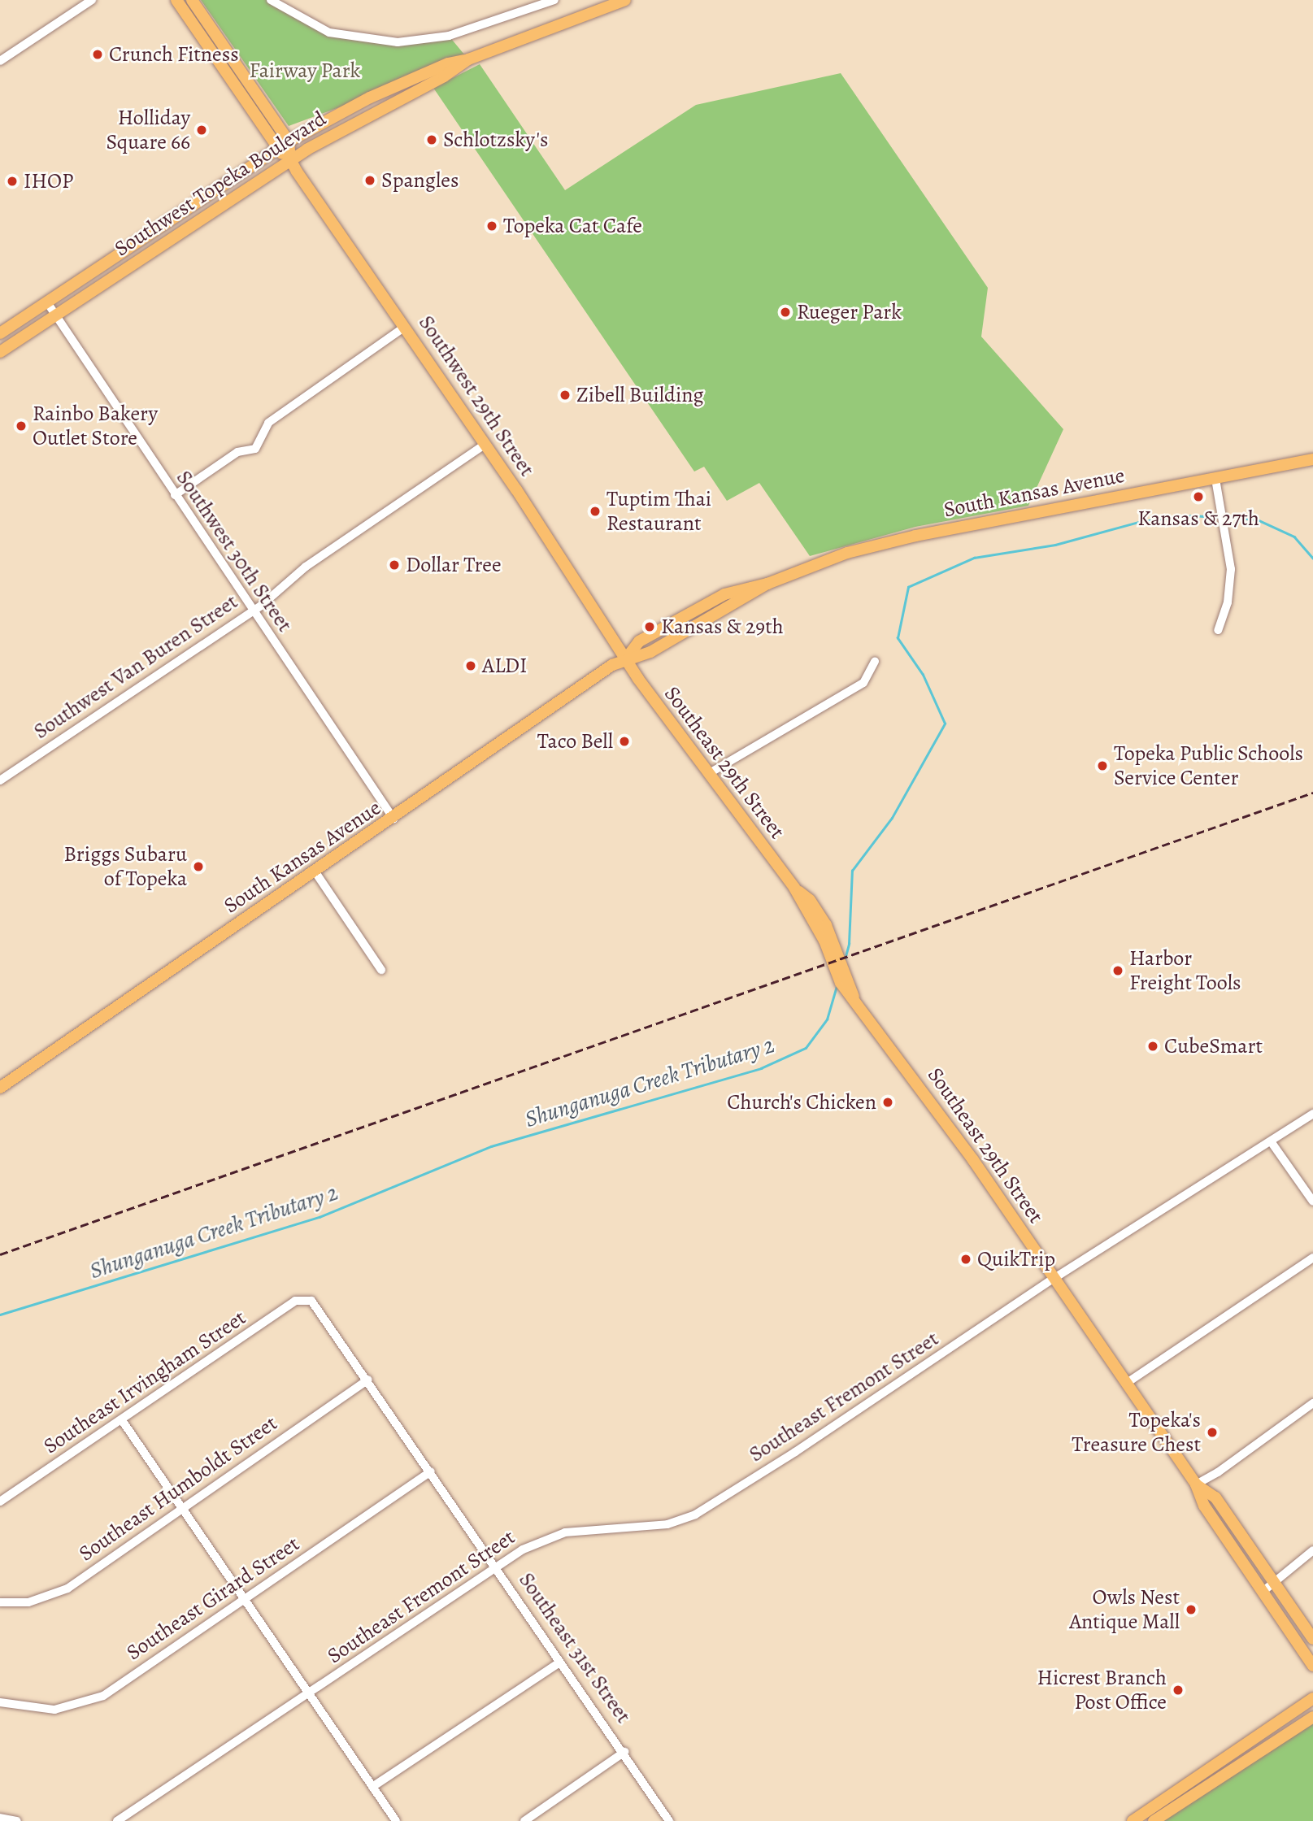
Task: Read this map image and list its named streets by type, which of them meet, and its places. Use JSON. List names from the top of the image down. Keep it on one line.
{"streets":{"main road":["Southwest Topeka Boulevard","Southwest 29th Street","South Kansas Avenue","Southeast 29th Street"],"street":["Southwest 30th Street","Southwest Van Buren Street","Southeast Irvingham Street","Southeast Fremont Street","Southeast Humboldt Street","Southeast Girard Street","Southeast 31st Street"]},"crossings":[["Southwest Topeka Boulevard","Southwest 29th Street"],["Southwest Topeka Boulevard","Southwest 30th Street"],["Southwest 29th Street","South Kansas Avenue"],["Southwest 29th Street","Southwest Van Buren Street"],["Southwest 29th Street","Southeast 29th Street"],["South Kansas Avenue","Southwest 30th Street"],["South Kansas Avenue","Southeast 29th Street"],["Southwest 30th Street","Southwest Van Buren Street"],["Southeast 29th Street","Southeast Fremont Street"],["Southeast Irvingham Street","Southeast 31st Street"],["Southeast Fremont Street","Southeast 31st Street"],["Southeast Humboldt Street","Southeast 31st Street"],["Southeast Girard Street","Southeast 31st Street"]],"water":["Shunganuga Creek Tributary 2"],"parks":["Fairway Park"],"places":["Crunch Fitness","Holliday Square 66","Schlotzsky's","Spangles","IHOP","Topeka Cat Cafe","Rueger Park","Zibell Building","Rainbo Bakery Outlet Store","Kansas & 27th","Tuptim Thai Restaurant","Dollar Tree","Kansas & 29th","ALDI","Taco Bell","Topeka Public Schools Service Center","Briggs Subaru of Topeka","Harbor Freight Tools","CubeSmart","Church's Chicken","QuikTrip","Topeka's Treasure Chest","Owls Nest Antique Mall","Hicrest Branch Post Office"]}
